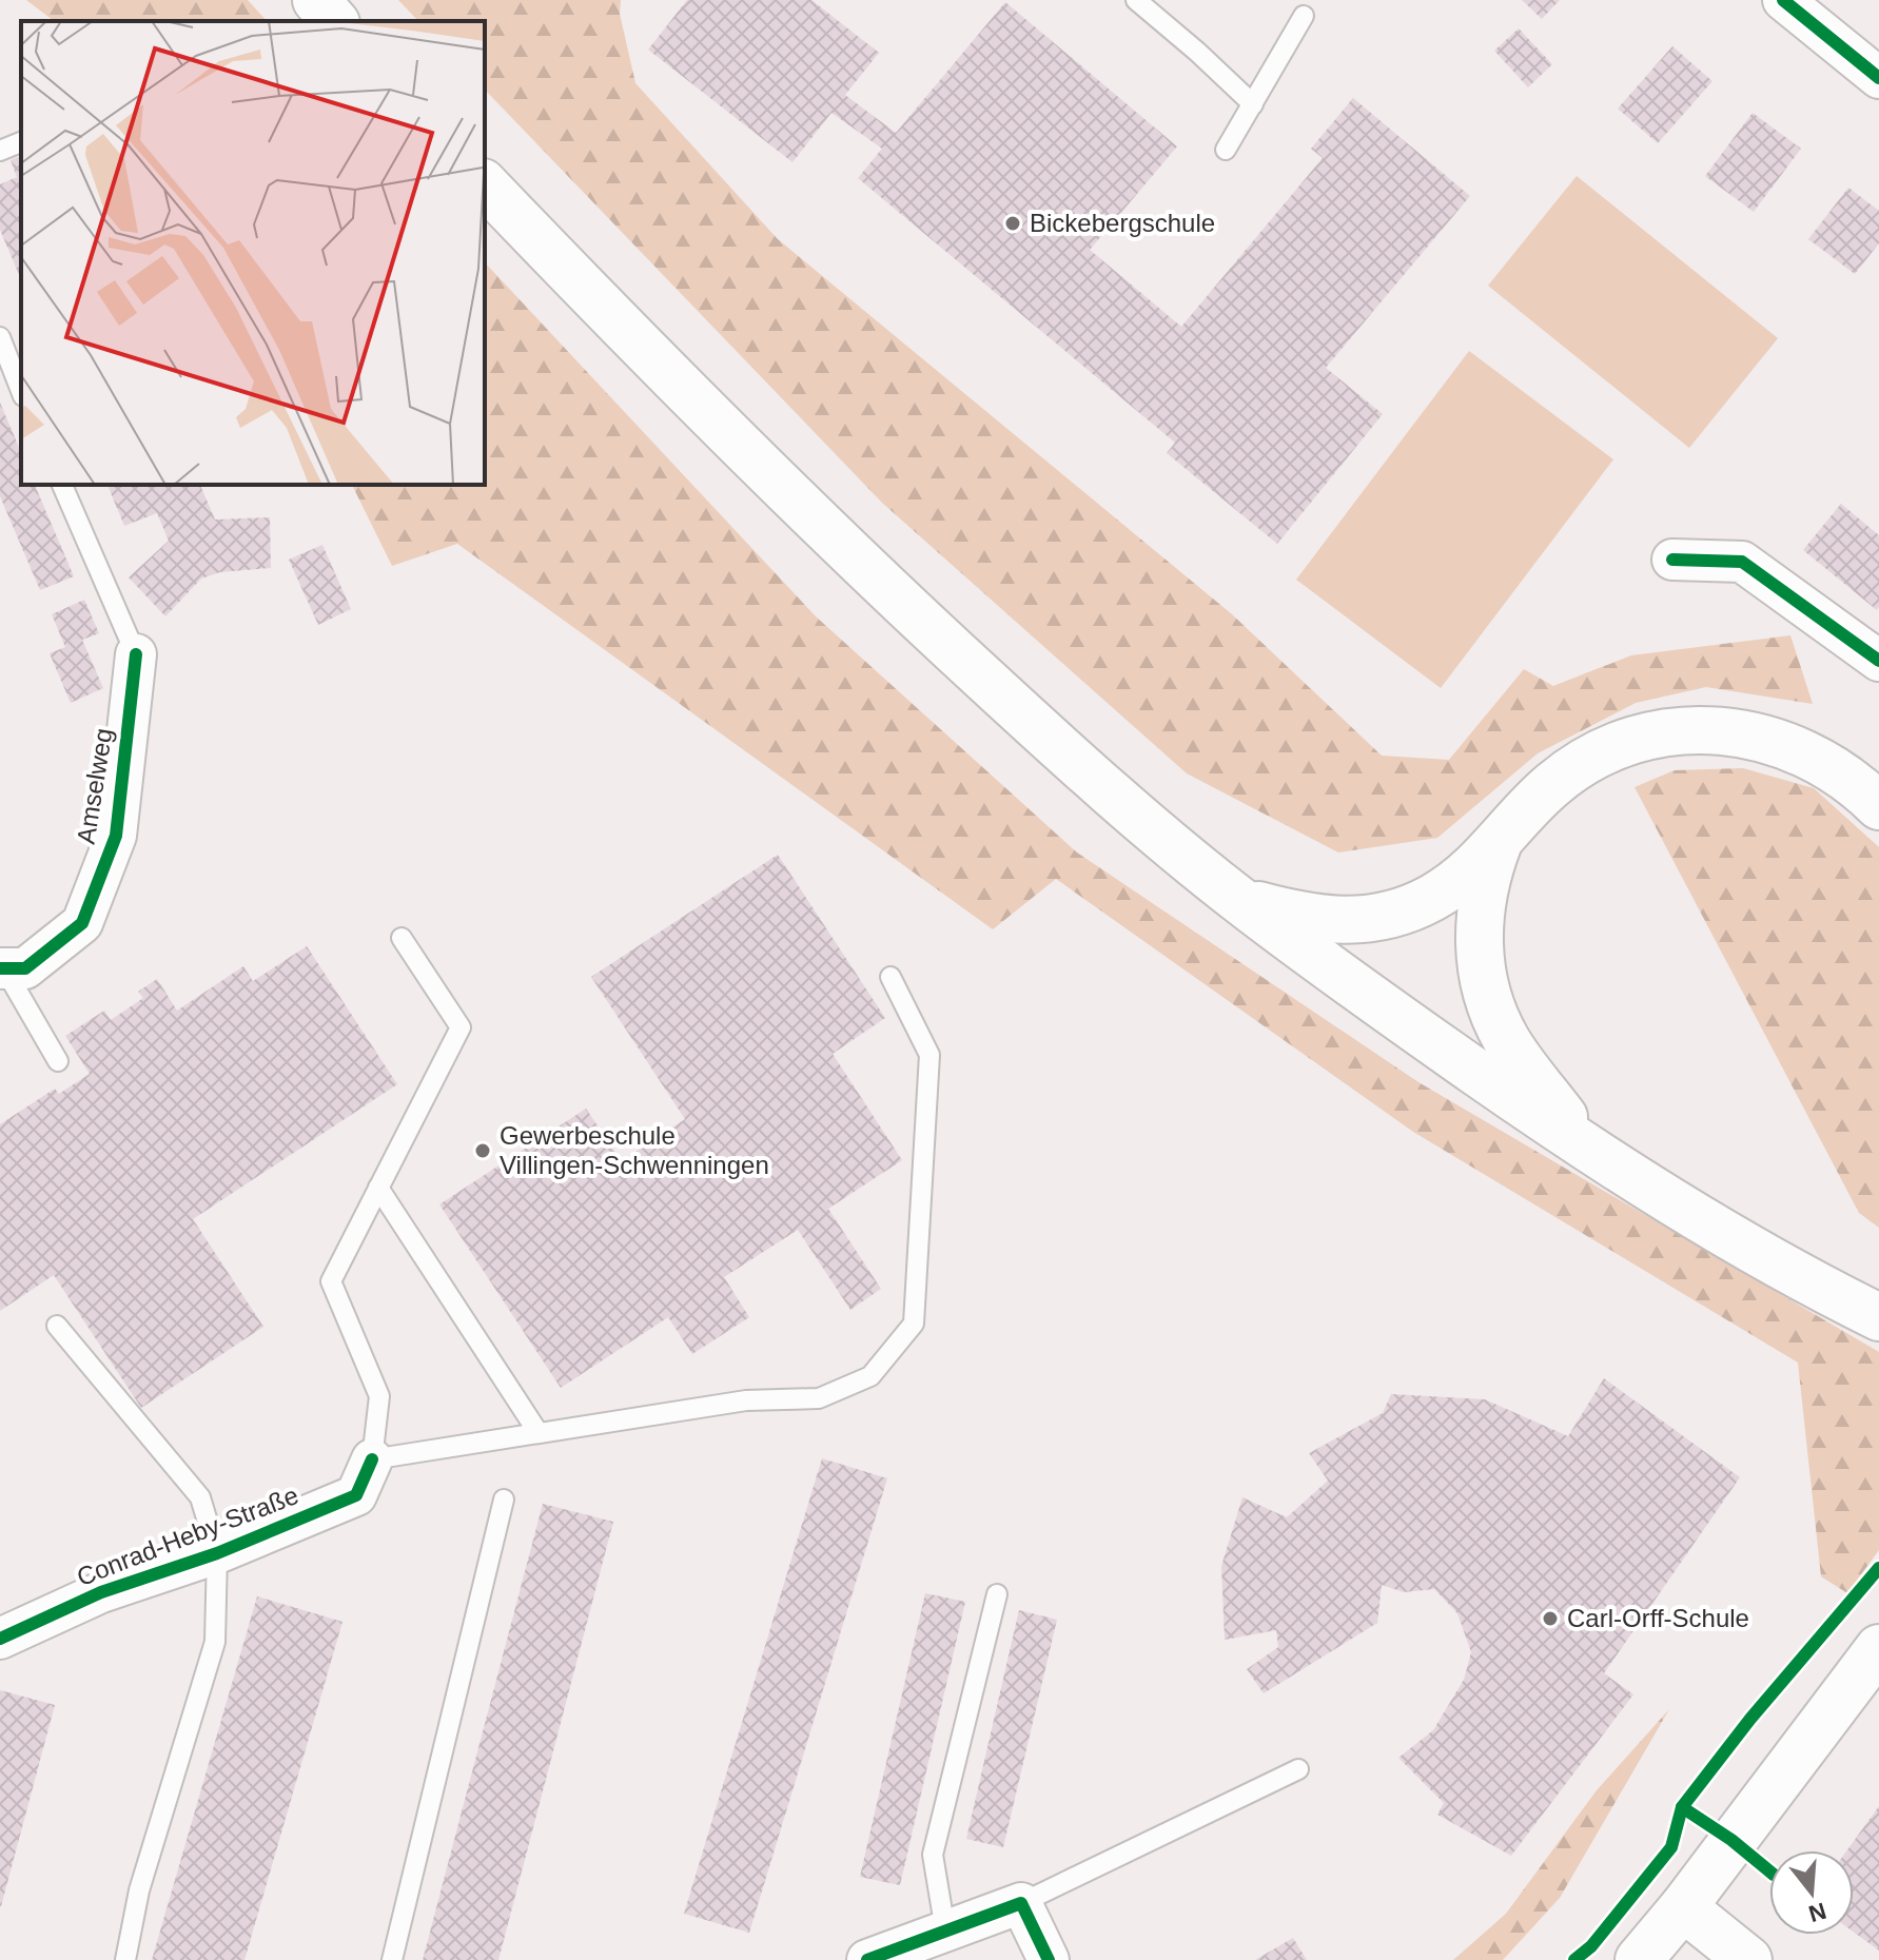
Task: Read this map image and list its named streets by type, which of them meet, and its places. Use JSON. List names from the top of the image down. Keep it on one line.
{"streets":{"street":["Amselweg","Conrad-Heby-Straße"]},"places":["Bickebergschule","Gewerbeschule Villingen-Schwenningen","Carl-Orff-Schule"],"north":"bottom"}
